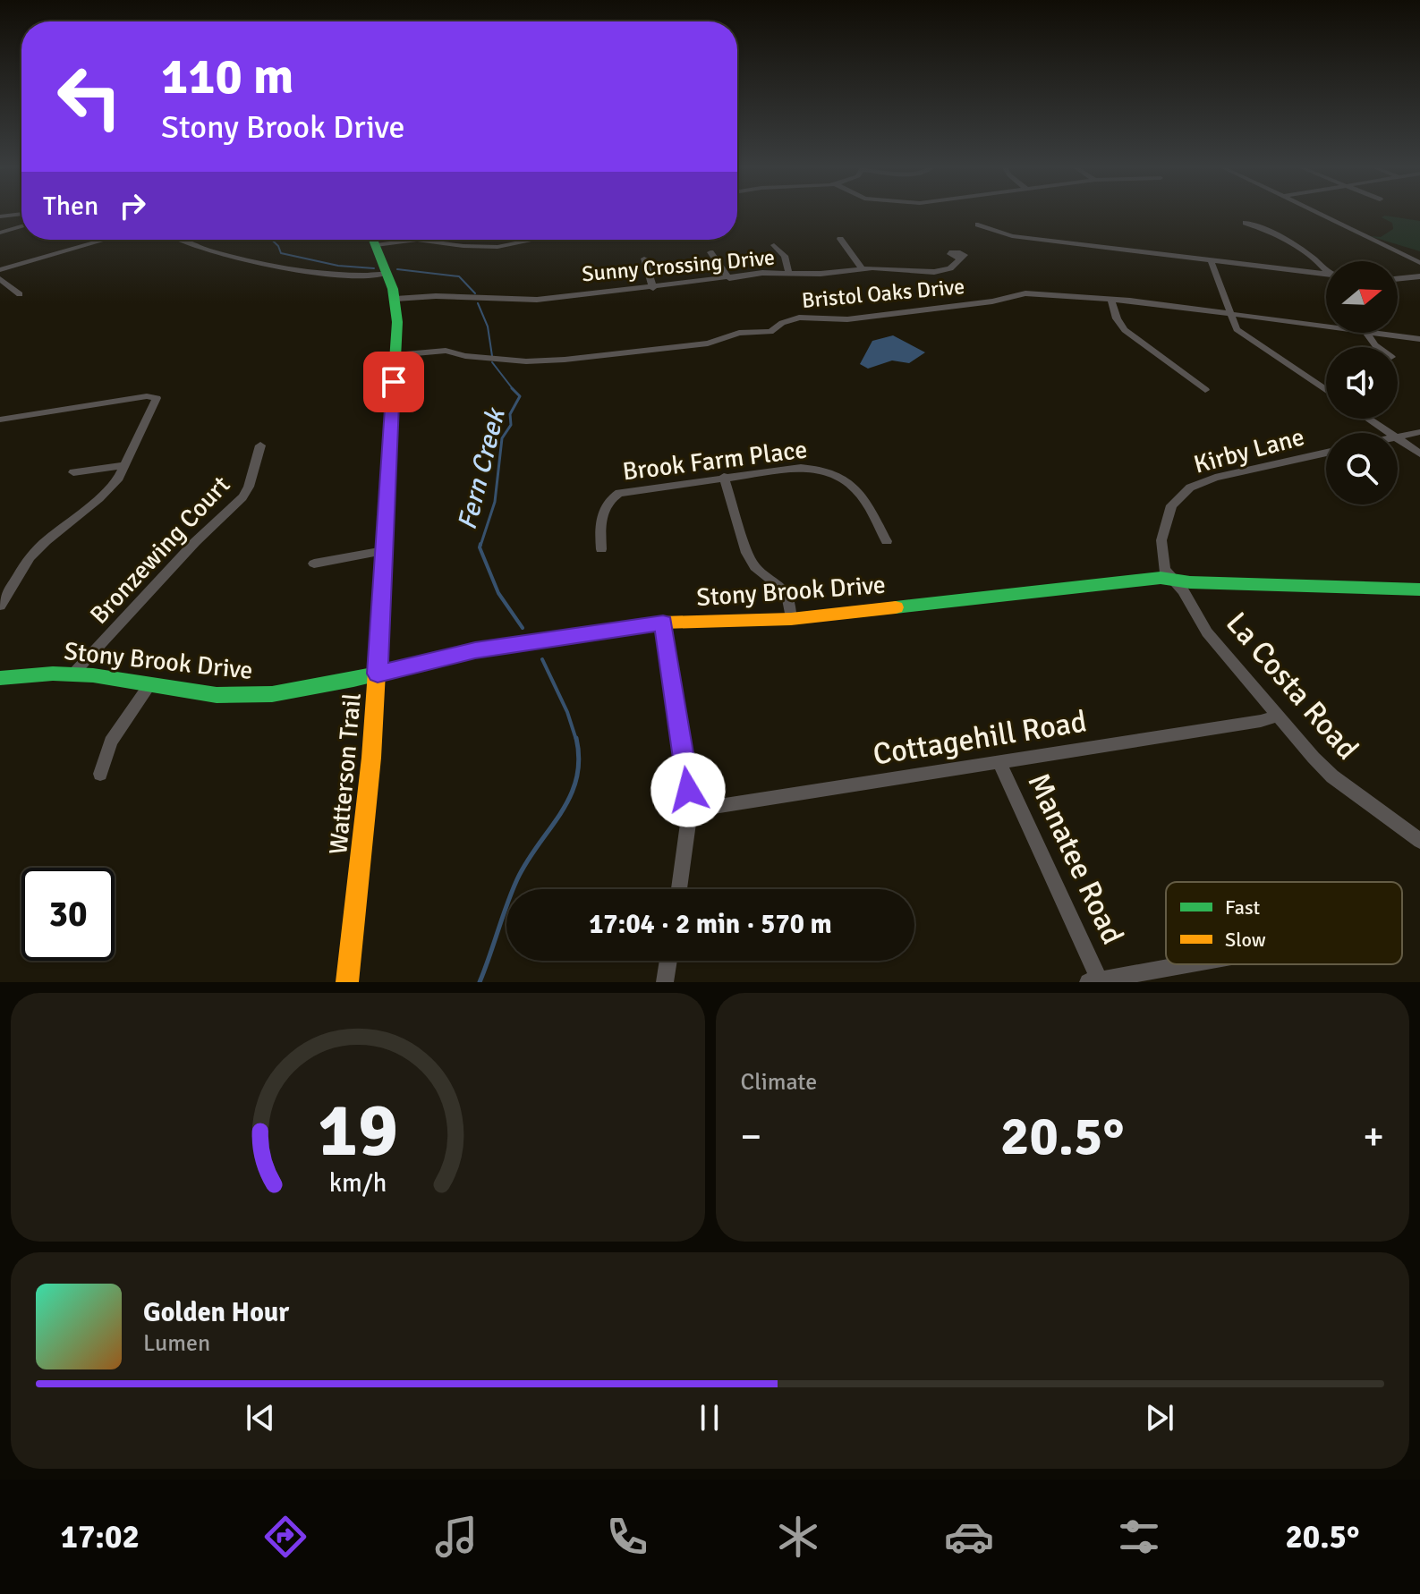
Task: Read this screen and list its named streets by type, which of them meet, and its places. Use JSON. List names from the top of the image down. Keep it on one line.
{"streets":{"street":["Sunny Crossing Drive","Bristol Oaks Drive","Kirby Lane","Brook Farm Place","Bronzewing Court","Stony Brook Drive","La Costa Road","Cottagehill Road","Watterson Trail","Manatee Road"]},"crossings":[["Sunny Crossing Drive","Watterson Trail"],["Bristol Oaks Drive","Watterson Trail"],["Kirby Lane","Stony Brook Drive"],["Kirby Lane","La Costa Road"],["Bronzewing Court","Stony Brook Drive"],["Stony Brook Drive","La Costa Road"],["Stony Brook Drive","Watterson Trail"],["La Costa Road","Cottagehill Road"],["Cottagehill Road","Manatee Road"]],"water":["Fern Creek"],"legend":["Fast","Slow"],"north":"right","page":{"turn":["110 m","Stony Brook Drive"],"then":"Then","limit":"30","trip":"17:04 · 2 min · 570 m","tile":"Climate","heat":["−","20.5°","+"],"song":["Golden Hour","Lumen"],"tabs":["17:02","20.5°"],"gauge":["19","km/h"]}}
